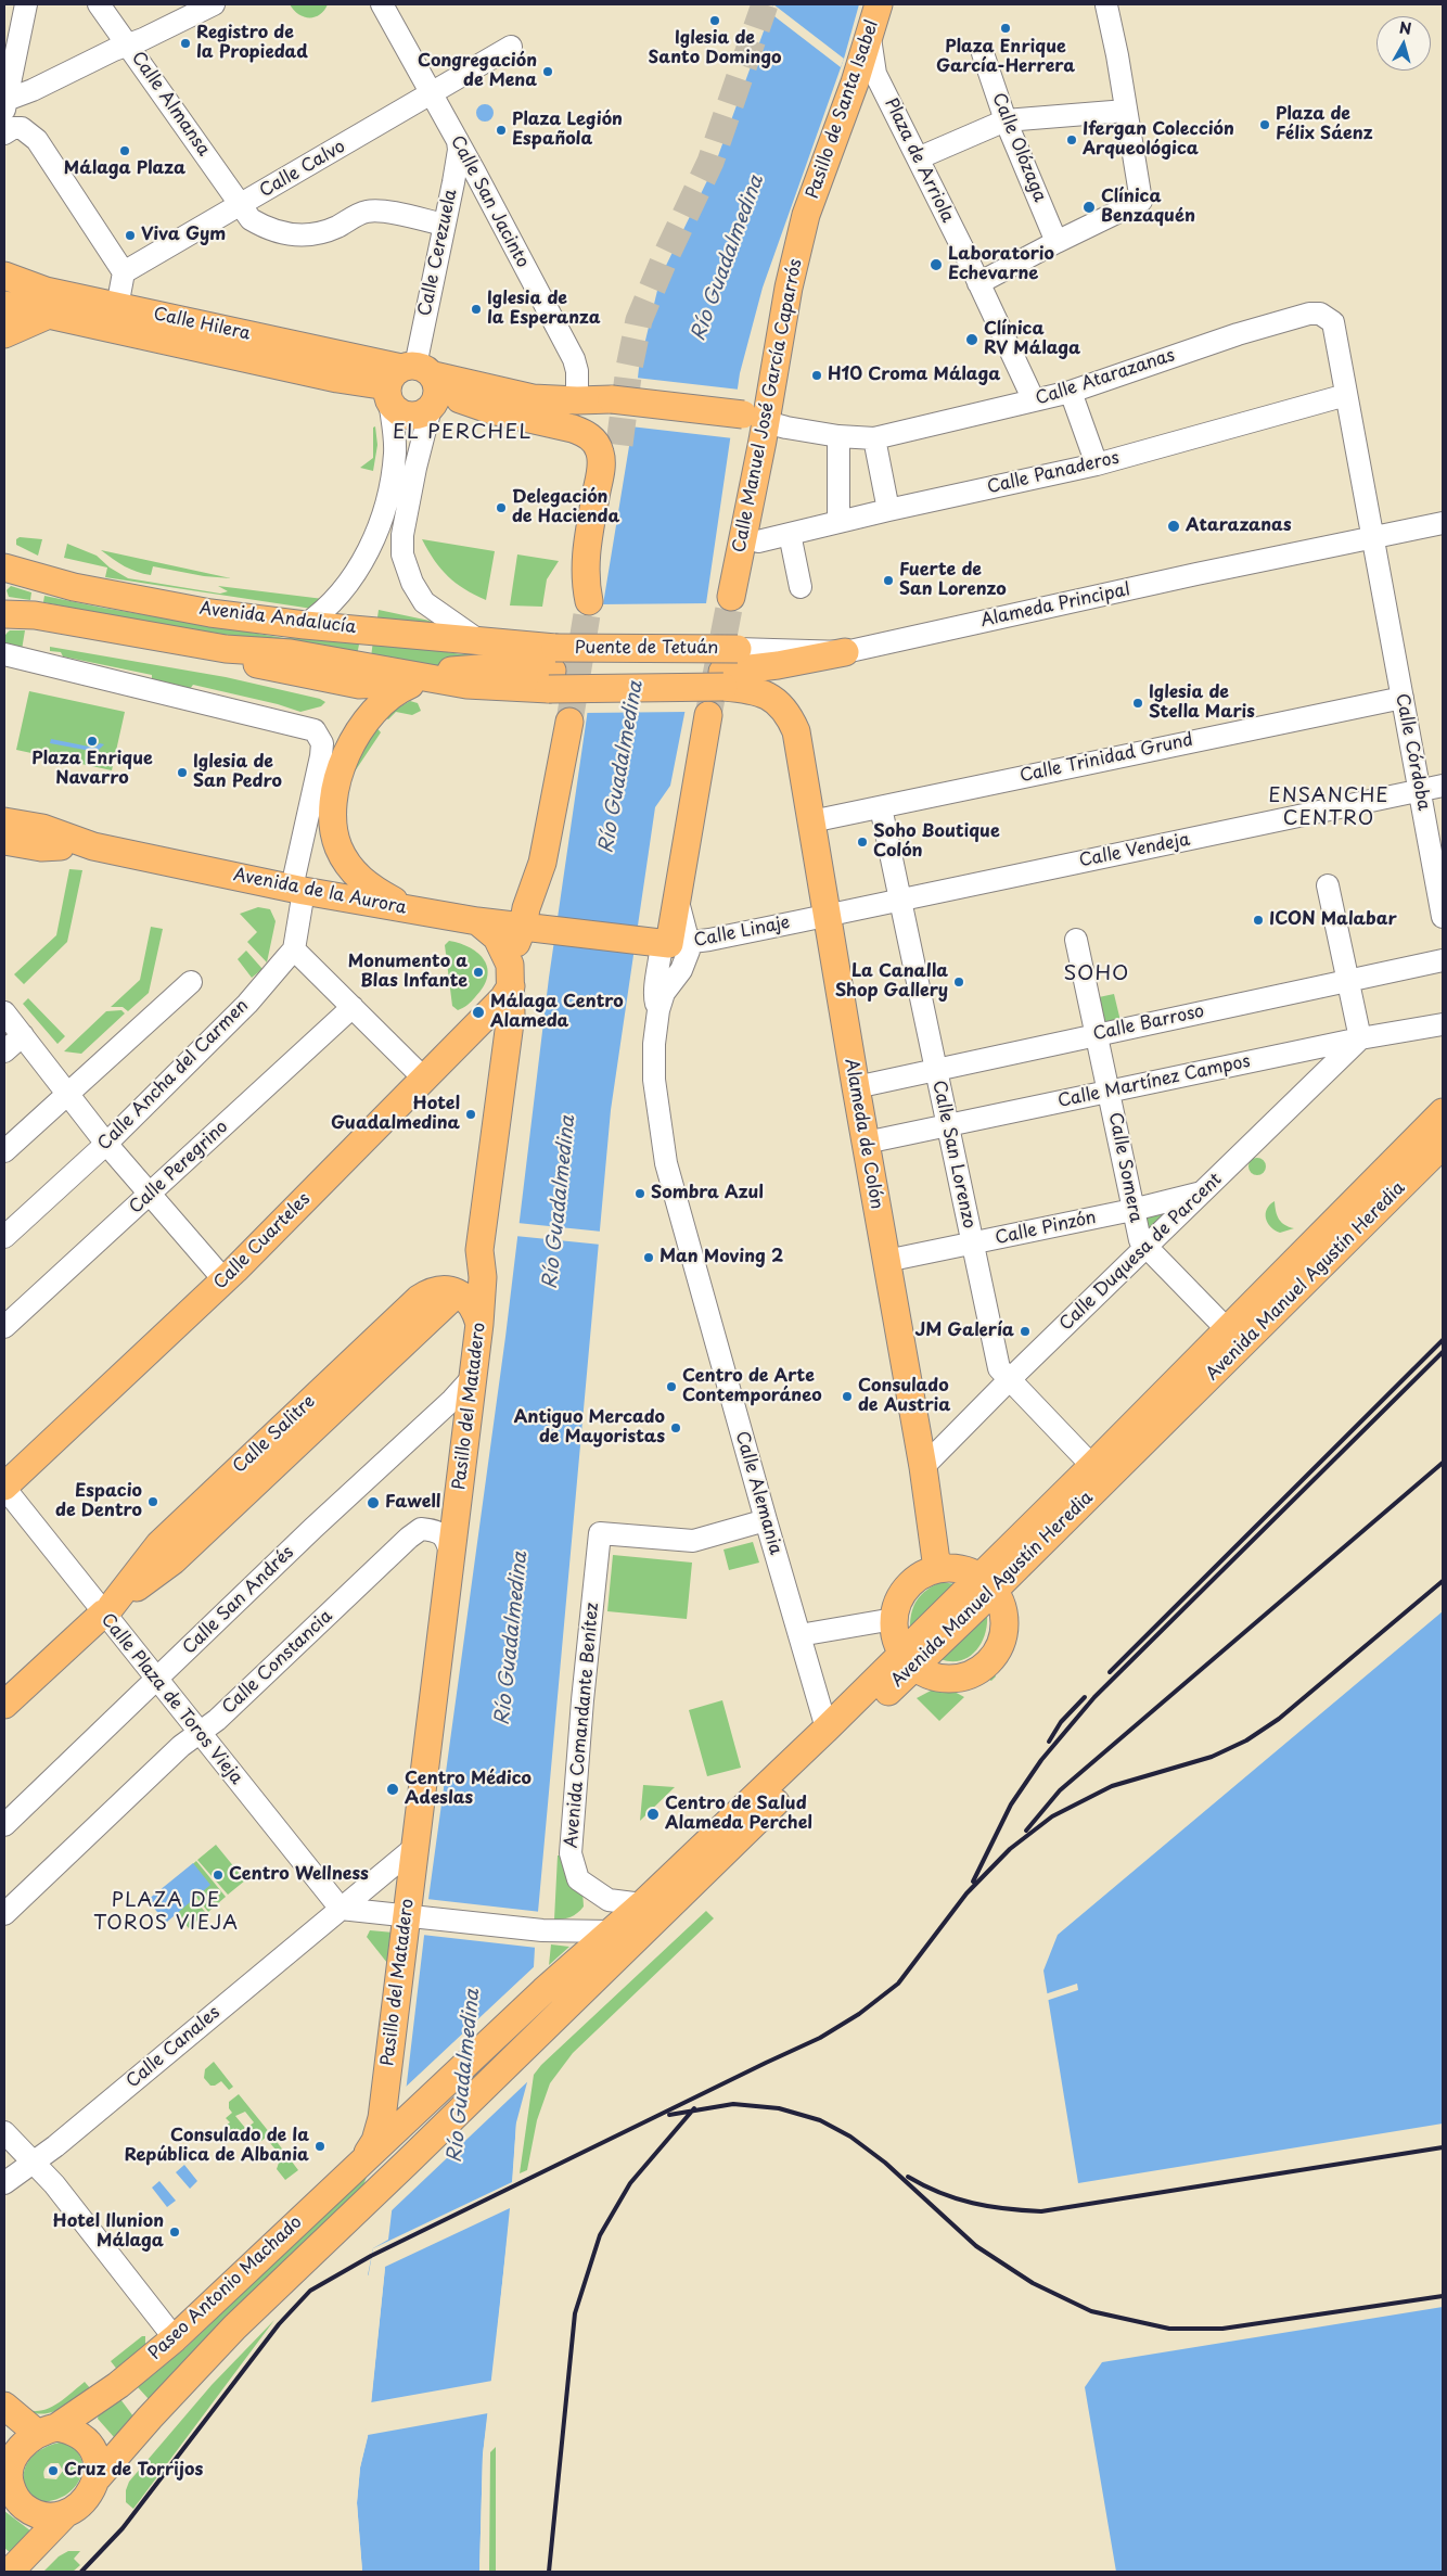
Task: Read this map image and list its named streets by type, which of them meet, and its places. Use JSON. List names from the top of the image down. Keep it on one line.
{"streets":{"main road":["Pasillo de Santa Isabel","Calle Hilera","Calle Manuel José García Caparrós","Avenida Andalucía","Avenida de la Aurora","Alameda de Colón","Calle Cuarteles","Avenida Manuel Agustín Heredia","Pasillo del Matadero","Calle Salitre","Paseo Antonio Machado"],"street":["Calle Almansa","Calle Olózaga","Plaza de Arriola","Calle Calvo","Calle San Jacinto","Calle Cerezuela","Calle Atarazanas","Calle Panaderos","Alameda Principal","Calle Córdoba","Calle Trinidad Grund","Calle Vendeja","Calle Linaje","Calle Barroso","Calle Ancha del Carmen","Calle Martínez Campos","Calle San Lorenzo","Calle Peregrino","Calle Somera","Calle Pinzón","Calle Duquesa de Parcent","Calle Alemania","Calle San Andrés","Calle Constancia","Calle Plaza de Toros Vieja","Avenida Comandante Benítez","Calle Canales"]},"crossings":[["Calle Almansa","Calle Calvo"],["Calle Almansa","Calle Cerezuela"],["Pasillo de Santa Isabel","Plaza de Arriola"],["Pasillo de Santa Isabel","Calle Manuel José García Caparrós"],["Plaza de Arriola","Calle Atarazanas"],["Calle Calvo","Calle San Jacinto"],["Calle San Jacinto","Calle Cerezuela"],["Calle San Jacinto","Calle Hilera"],["Calle Cerezuela","Calle Hilera"],["Calle Cerezuela","Avenida Andalucía"],["Calle Hilera","Calle Atarazanas"],["Calle Hilera","Calle Manuel José García Caparrós"],["Calle Atarazanas","Calle Manuel José García Caparrós"],["Calle Atarazanas","Calle Panaderos"],["Alameda Principal","Calle Córdoba"],["Calle Córdoba","Calle Trinidad Grund"],["Calle Córdoba","Calle Vendeja"],["Calle Trinidad Grund","Alameda de Colón"],["Calle Trinidad Grund","Calle San Lorenzo"],["Calle Vendeja","Calle Linaje"],["Calle Vendeja","Alameda de Colón"],["Calle Vendeja","Calle San Lorenzo"],["Avenida de la Aurora","Calle Linaje"],["Avenida de la Aurora","Pasillo del Matadero"],["Avenida de la Aurora","Calle Alemania"],["Calle Linaje","Alameda de Colón"],["Calle Linaje","Calle Alemania"],["Calle Barroso","Alameda de Colón"],["Calle Barroso","Calle San Lorenzo"],["Calle Barroso","Calle Somera"],["Calle Martínez Campos","Alameda de Colón"],["Calle Martínez Campos","Calle San Lorenzo"],["Calle Martínez Campos","Calle Somera"],["Calle Martínez Campos","Calle Duquesa de Parcent"],["Alameda de Colón","Calle Pinzón"],["Alameda de Colón","Calle Duquesa de Parcent"],["Calle San Lorenzo","Calle Pinzón"],["Calle San Lorenzo","Calle Duquesa de Parcent"],["Calle San Lorenzo","Avenida Manuel Agustín Heredia"],["Calle Somera","Calle Pinzón"],["Calle Somera","Calle Duquesa de Parcent"],["Calle Somera","Avenida Manuel Agustín Heredia"],["Calle Pinzón","Calle Duquesa de Parcent"],["Calle Cuarteles","Pasillo del Matadero"],["Calle Cuarteles","Calle Plaza de Toros Vieja"],["Avenida Manuel Agustín Heredia","Pasillo del Matadero"],["Avenida Manuel Agustín Heredia","Calle Alemania"],["Avenida Manuel Agustín Heredia","Avenida Comandante Benítez"],["Avenida Manuel Agustín Heredia","Paseo Antonio Machado"],["Pasillo del Matadero","Calle Salitre"],["Pasillo del Matadero","Calle San Andrés"],["Pasillo del Matadero","Calle Constancia"],["Pasillo del Matadero","Paseo Antonio Machado"],["Calle Salitre","Calle Plaza de Toros Vieja"],["Calle Alemania","Avenida Comandante Benítez"],["Calle San Andrés","Calle Plaza de Toros Vieja"],["Calle Constancia","Calle Plaza de Toros Vieja"],["Calle Plaza de Toros Vieja","Calle Canales"]],"districts":["EL PERCHEL","ENSANCHE CENTRO","SOHO","PLAZA DE TOROS VIEJA"],"water":["Río Guadalmedina"],"places":["Iglesia de Santo Domingo","Plaza Enrique García-Herrera","Registro de la Propiedad","Congregación de Mena","Plaza de Félix Sáenz","Plaza Legión Española","Ifergan Colección Arqueológica","Málaga Plaza","Clínica Benzaquén","Viva Gym","Laboratorio Echevarne","Iglesia de la Esperanza","Clínica RV Málaga","H10 Croma Málaga","Delegación de Hacienda","Atarazanas","Fuerte de San Lorenzo","Iglesia de Stella Maris","Plaza Enrique Navarro","Iglesia de San Pedro","Soho Boutique Colón","ICON Malabar","Monumento a Blas Infante","La Canalla Shop Gallery","Málaga Centro Alameda","Hotel Guadalmedina","Sombra Azul","Man Moving 2","JM Galería","Centro de Arte Contemporáneo","Consulado de Austria","Antiguo Mercado de Mayoristas","Espacio de Dentro","Fawell","Centro Médico Adeslas","Centro de Salud Alameda Perchel","Centro Wellness","Consulado de la República de Albania","Hotel Ilunion Málaga","Cruz de Torrijos"],"north":"top"}
